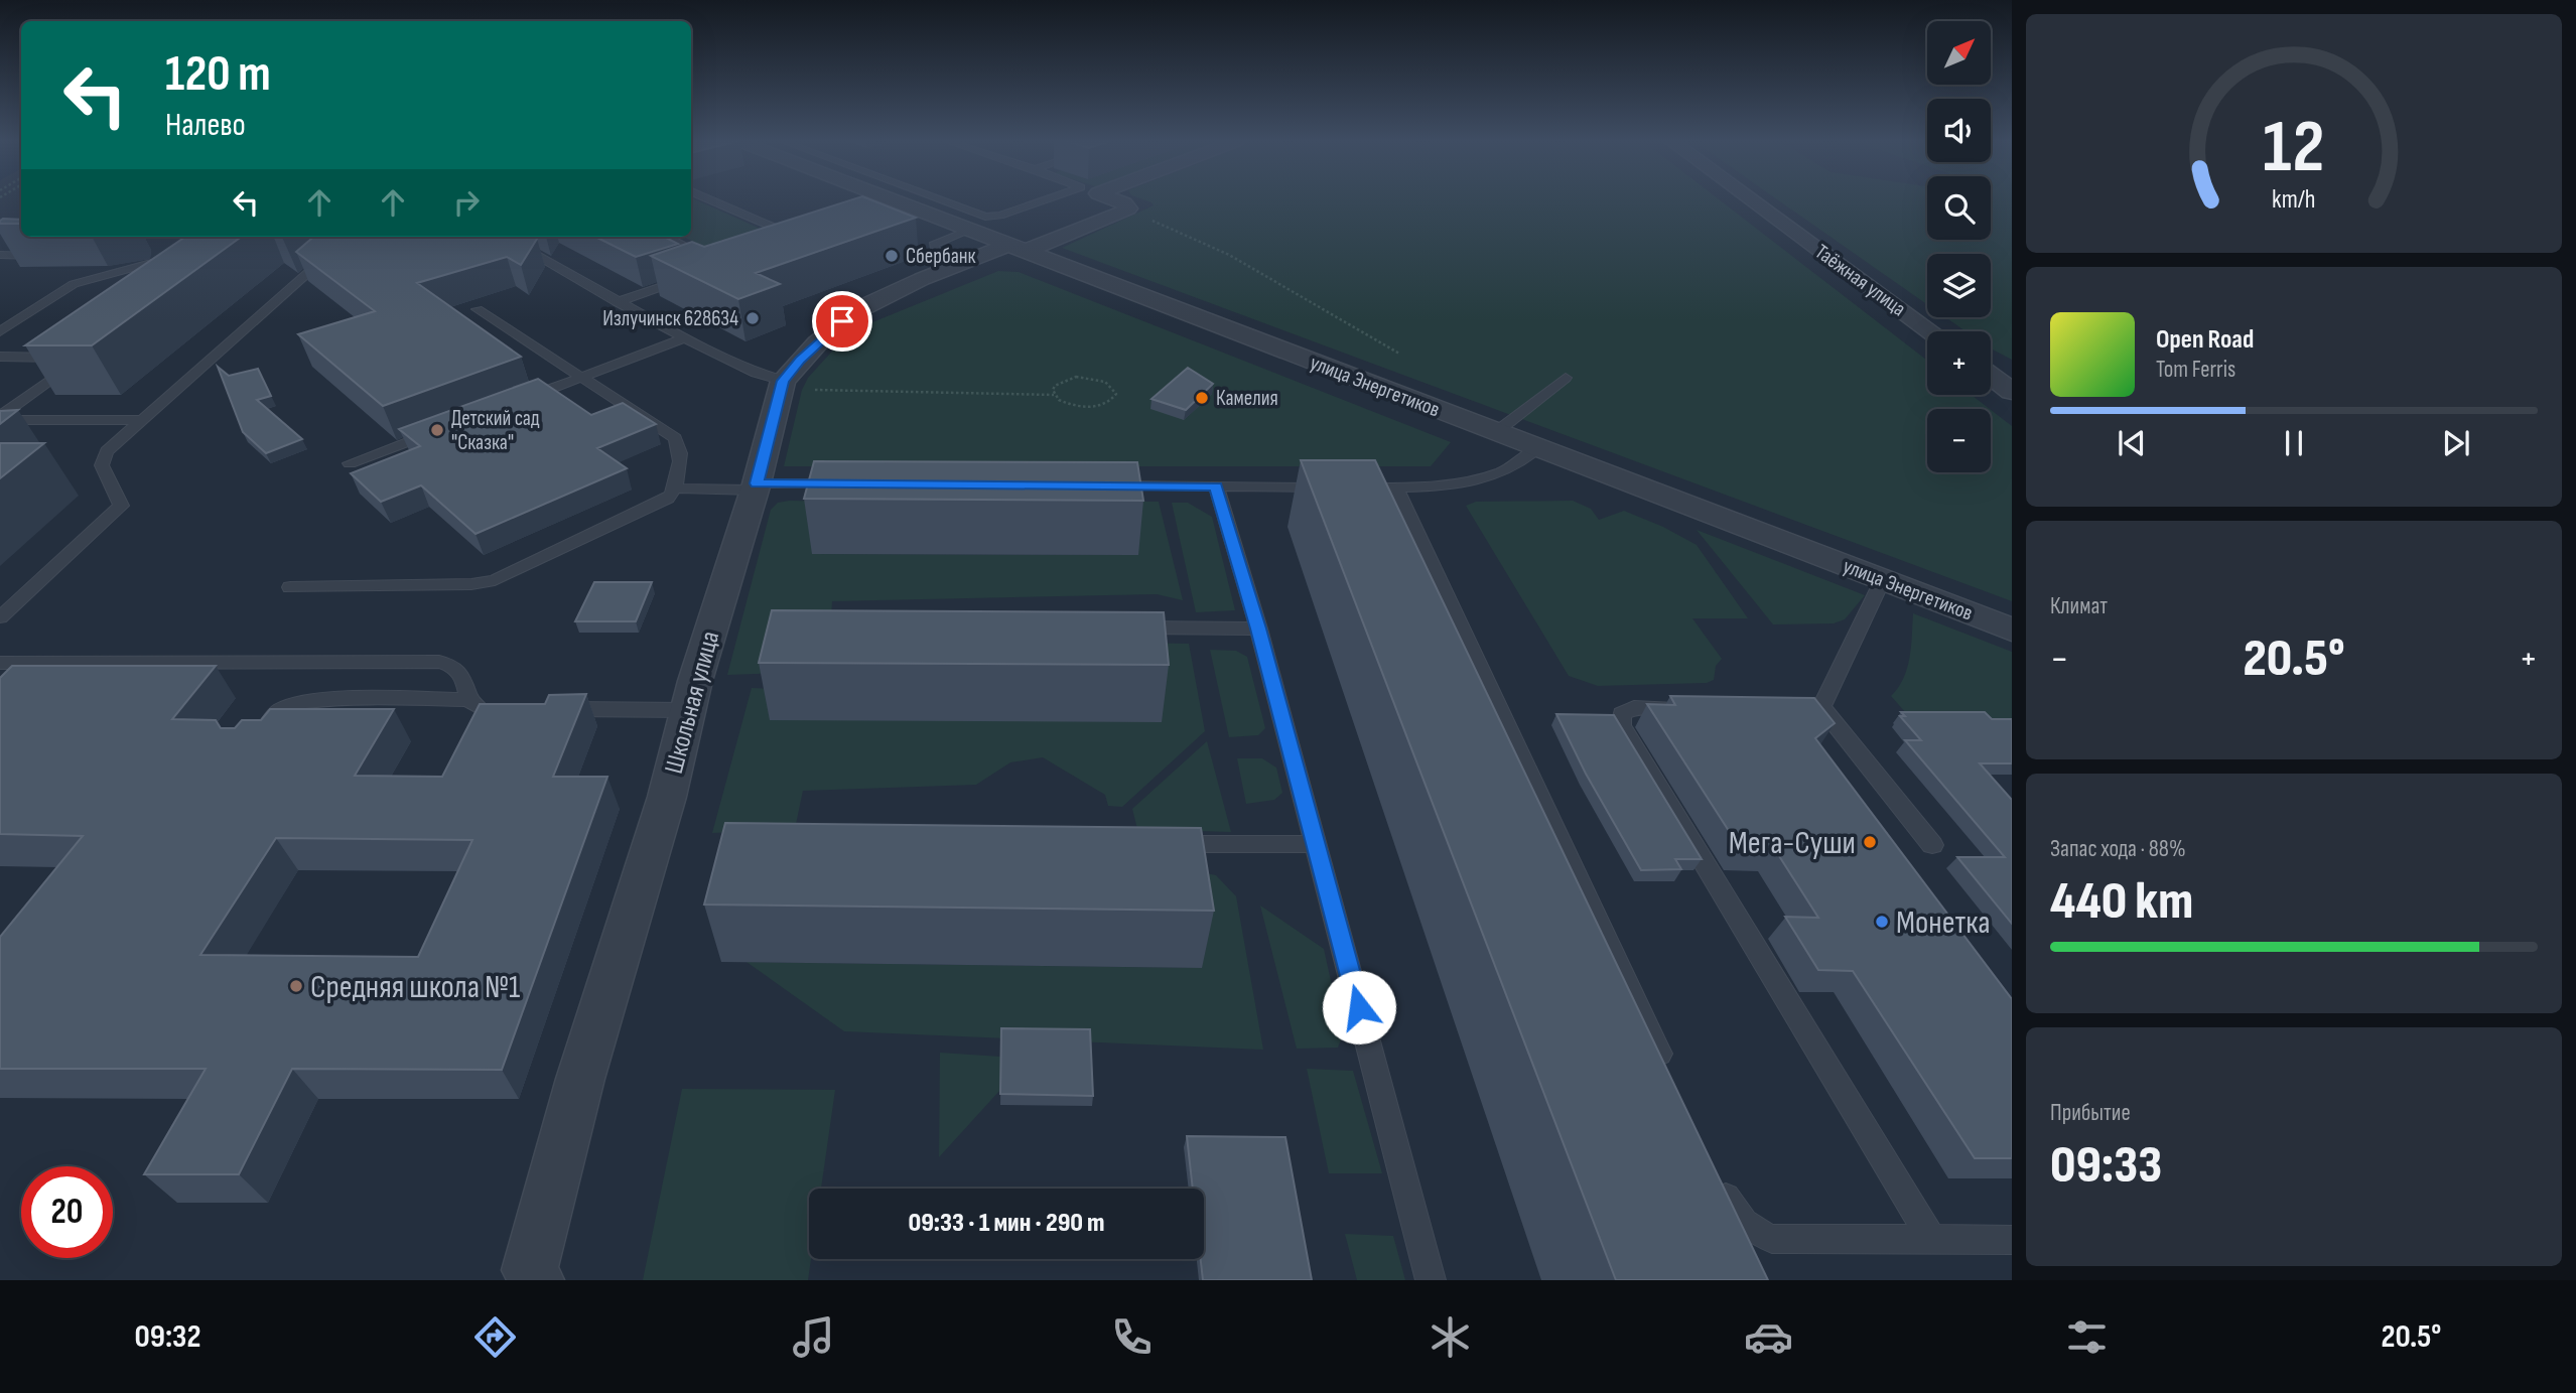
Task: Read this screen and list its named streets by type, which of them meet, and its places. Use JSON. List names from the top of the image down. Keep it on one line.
{"streets":{"street":["Таёжная улица","улица Энергетиков","Школьная улица"]},"crossings":[["улица Энергетиков","Школьная улица"]],"places":["Сбербанк","Излучинск 628634","Камелия","Детский сад \"Сказка\"","Мега-Суши","Монетка","Средняя школа №1"],"north":"top right","page":{"map_buttons":["+","−"],"turn":["120 m","Налево"],"song":["Open Road","Tom Ferris"],"tile":["Климат",["Запас хода · 88%","440 km"],["Прибытие","09:33"]],"heat":["−","20.5°","+"],"limit":"20","trip":"09:33 · 1 мин · 290 m","tabs":["09:32","20.5°"],"gauge":["12","km/h"]}}
